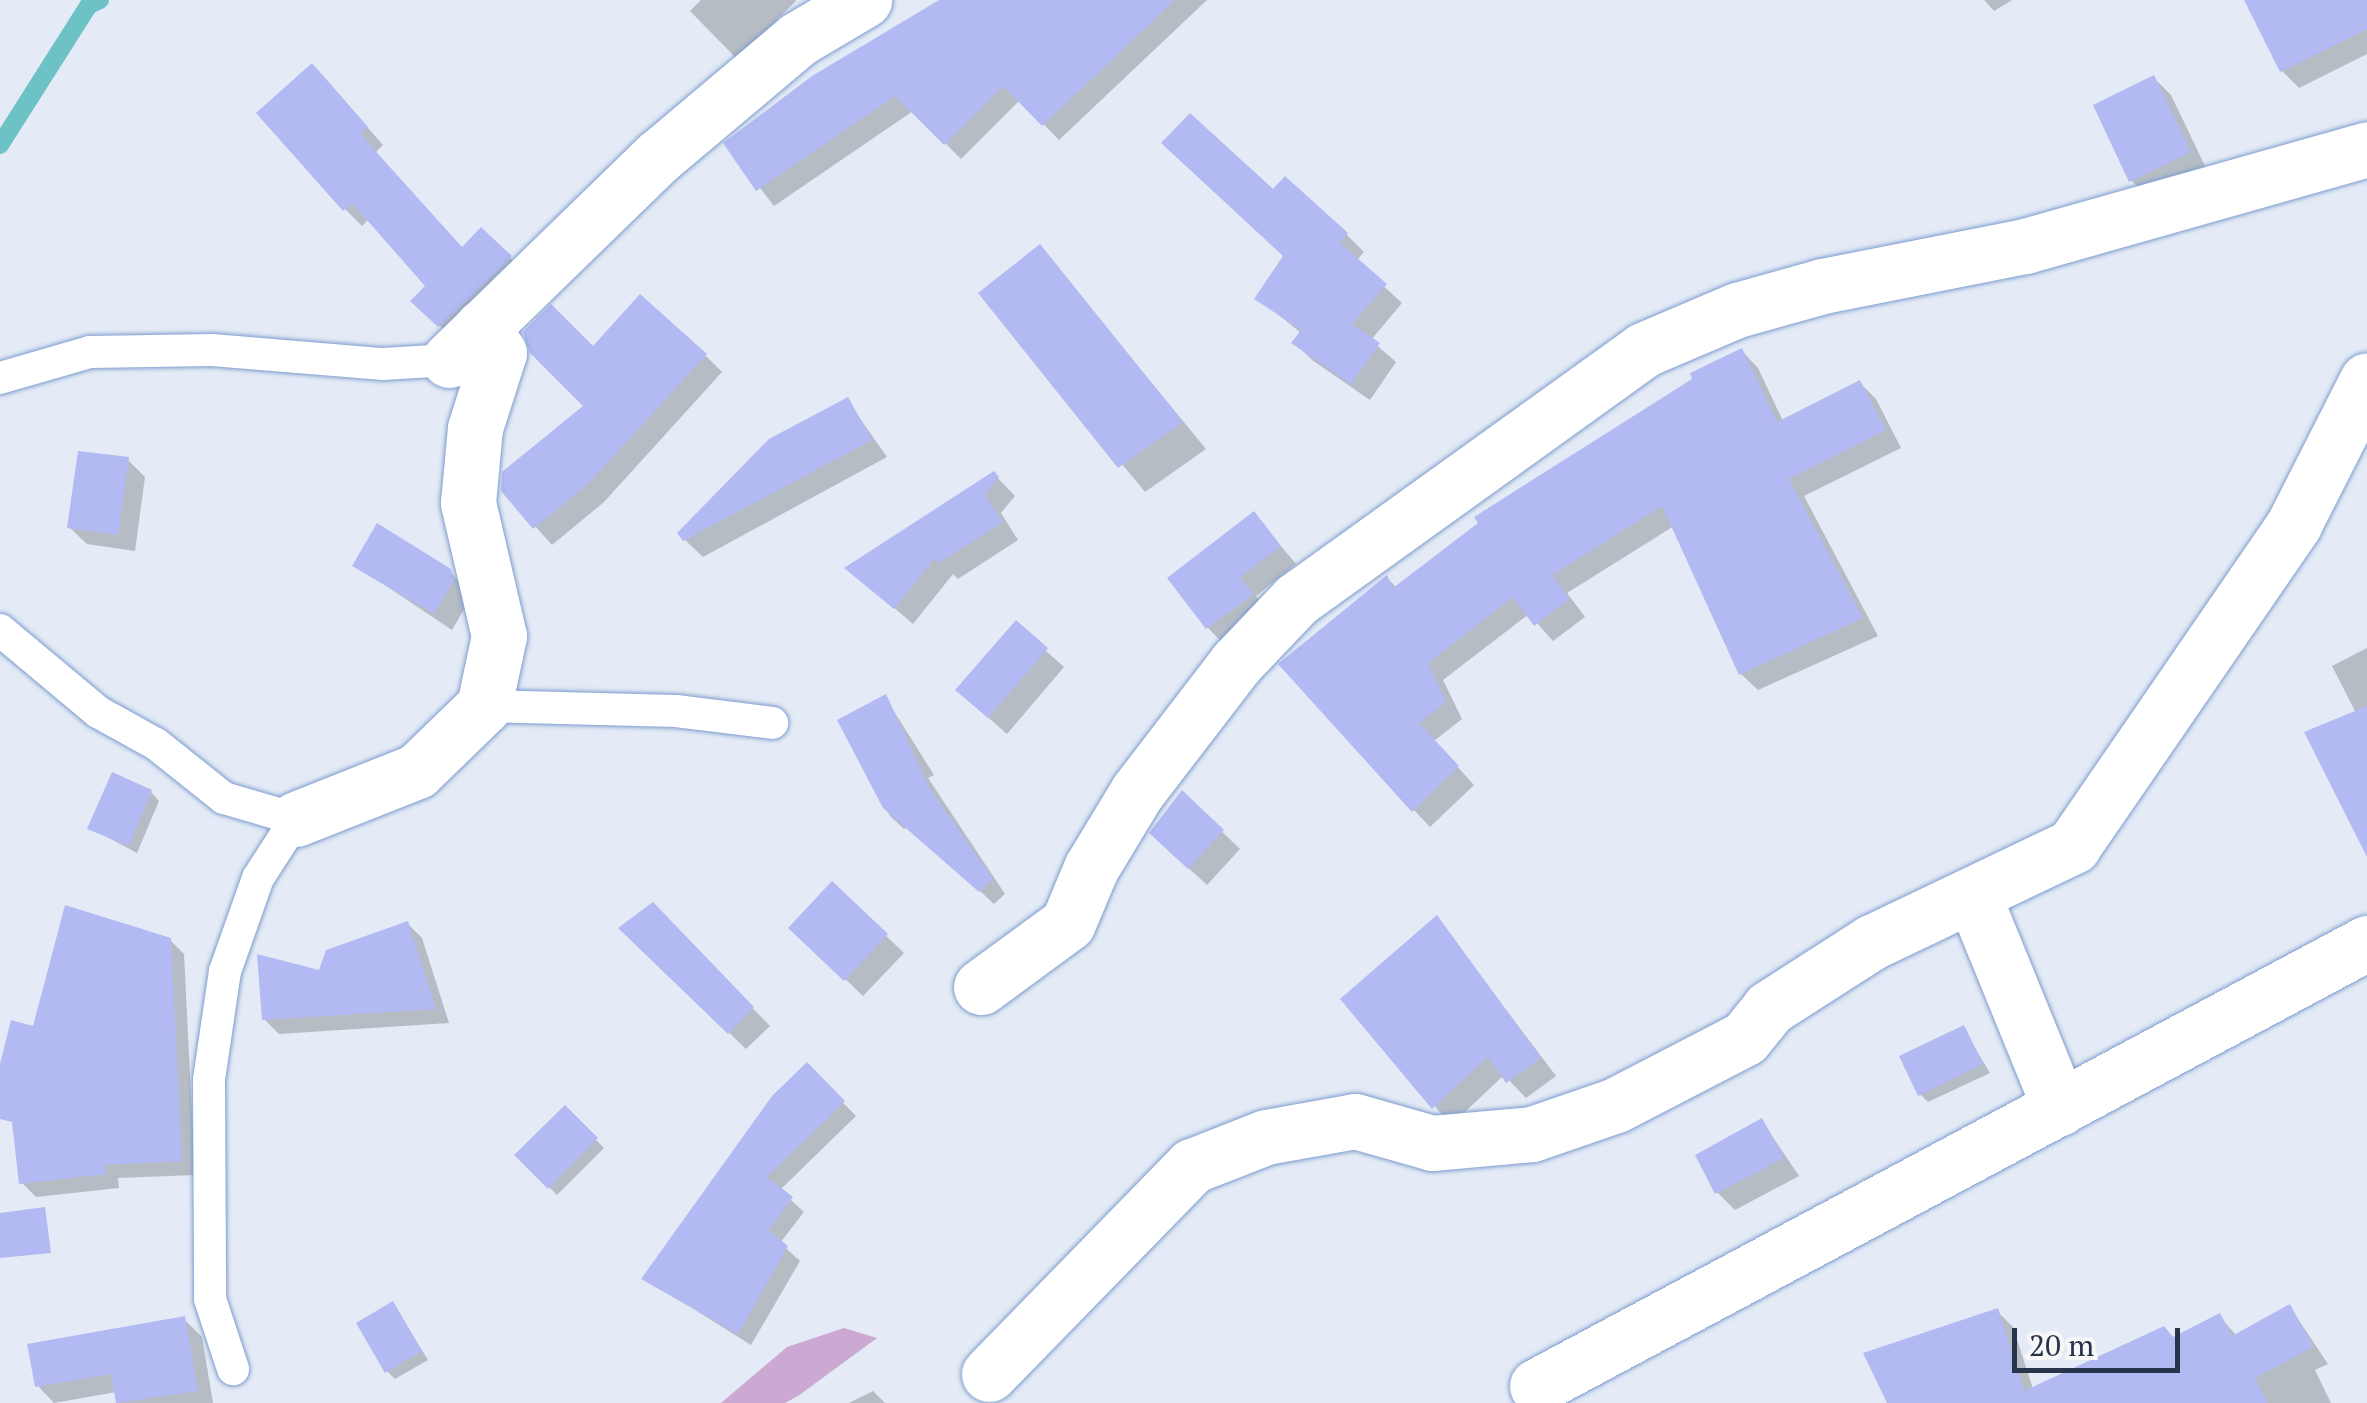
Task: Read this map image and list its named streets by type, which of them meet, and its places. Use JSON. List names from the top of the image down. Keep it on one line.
{"scale_bar":"20 m"}
